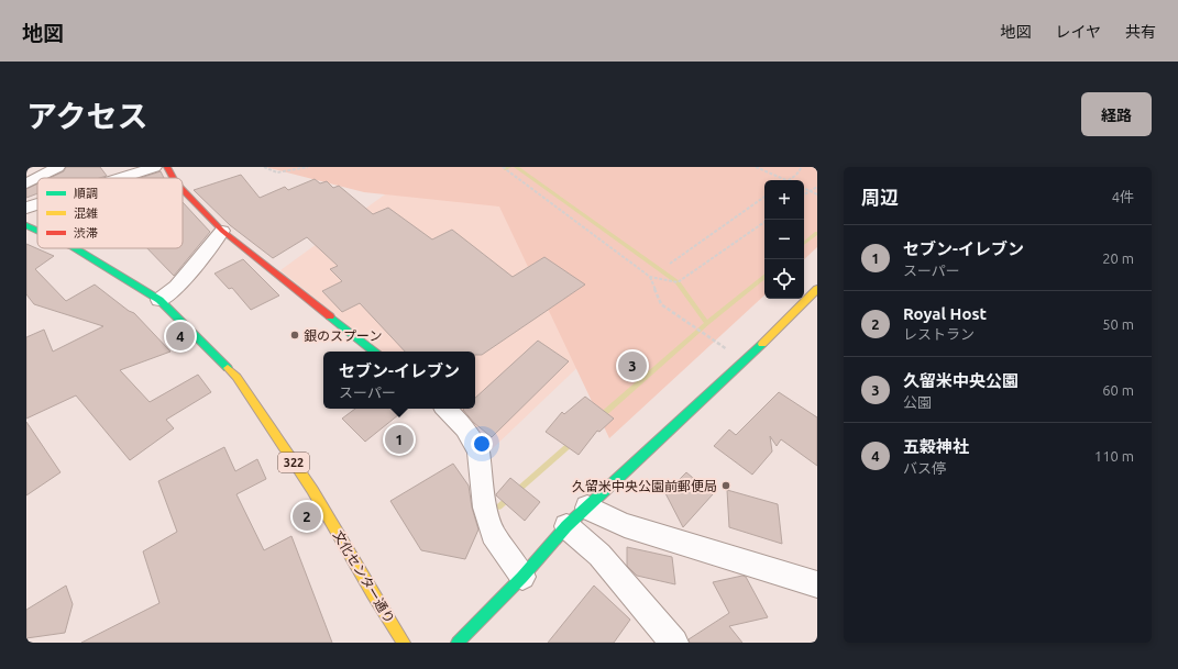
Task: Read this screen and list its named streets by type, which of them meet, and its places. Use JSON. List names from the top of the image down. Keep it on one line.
{"streets":{"main road":["322","文化センター通り"]},"places":["銀のスプーン","久留米中央公園前郵便局"],"legend":["順調","混雑","渋滞"],"page":{"header":"地図","nav":["地図","レイヤ","共有"],"title":"アクセス","buttons":"経路","heading":["周辺","4件"],"map_buttons":["+","−"],"list":[{"mark":"1","name":"セブン-イレブン","note":"スーパー","value":"20 m"},{"mark":"2","name":"Royal Host","note":"レストラン","value":"50 m"},{"mark":"3","name":"久留米中央公園","note":"公園","value":"60 m"},{"mark":"4","name":"五穀神社","note":"バス停","value":"110 m"}],"pins":["4","3","1","2"],"popup":["セブン-イレブン","スーパー"]}}
